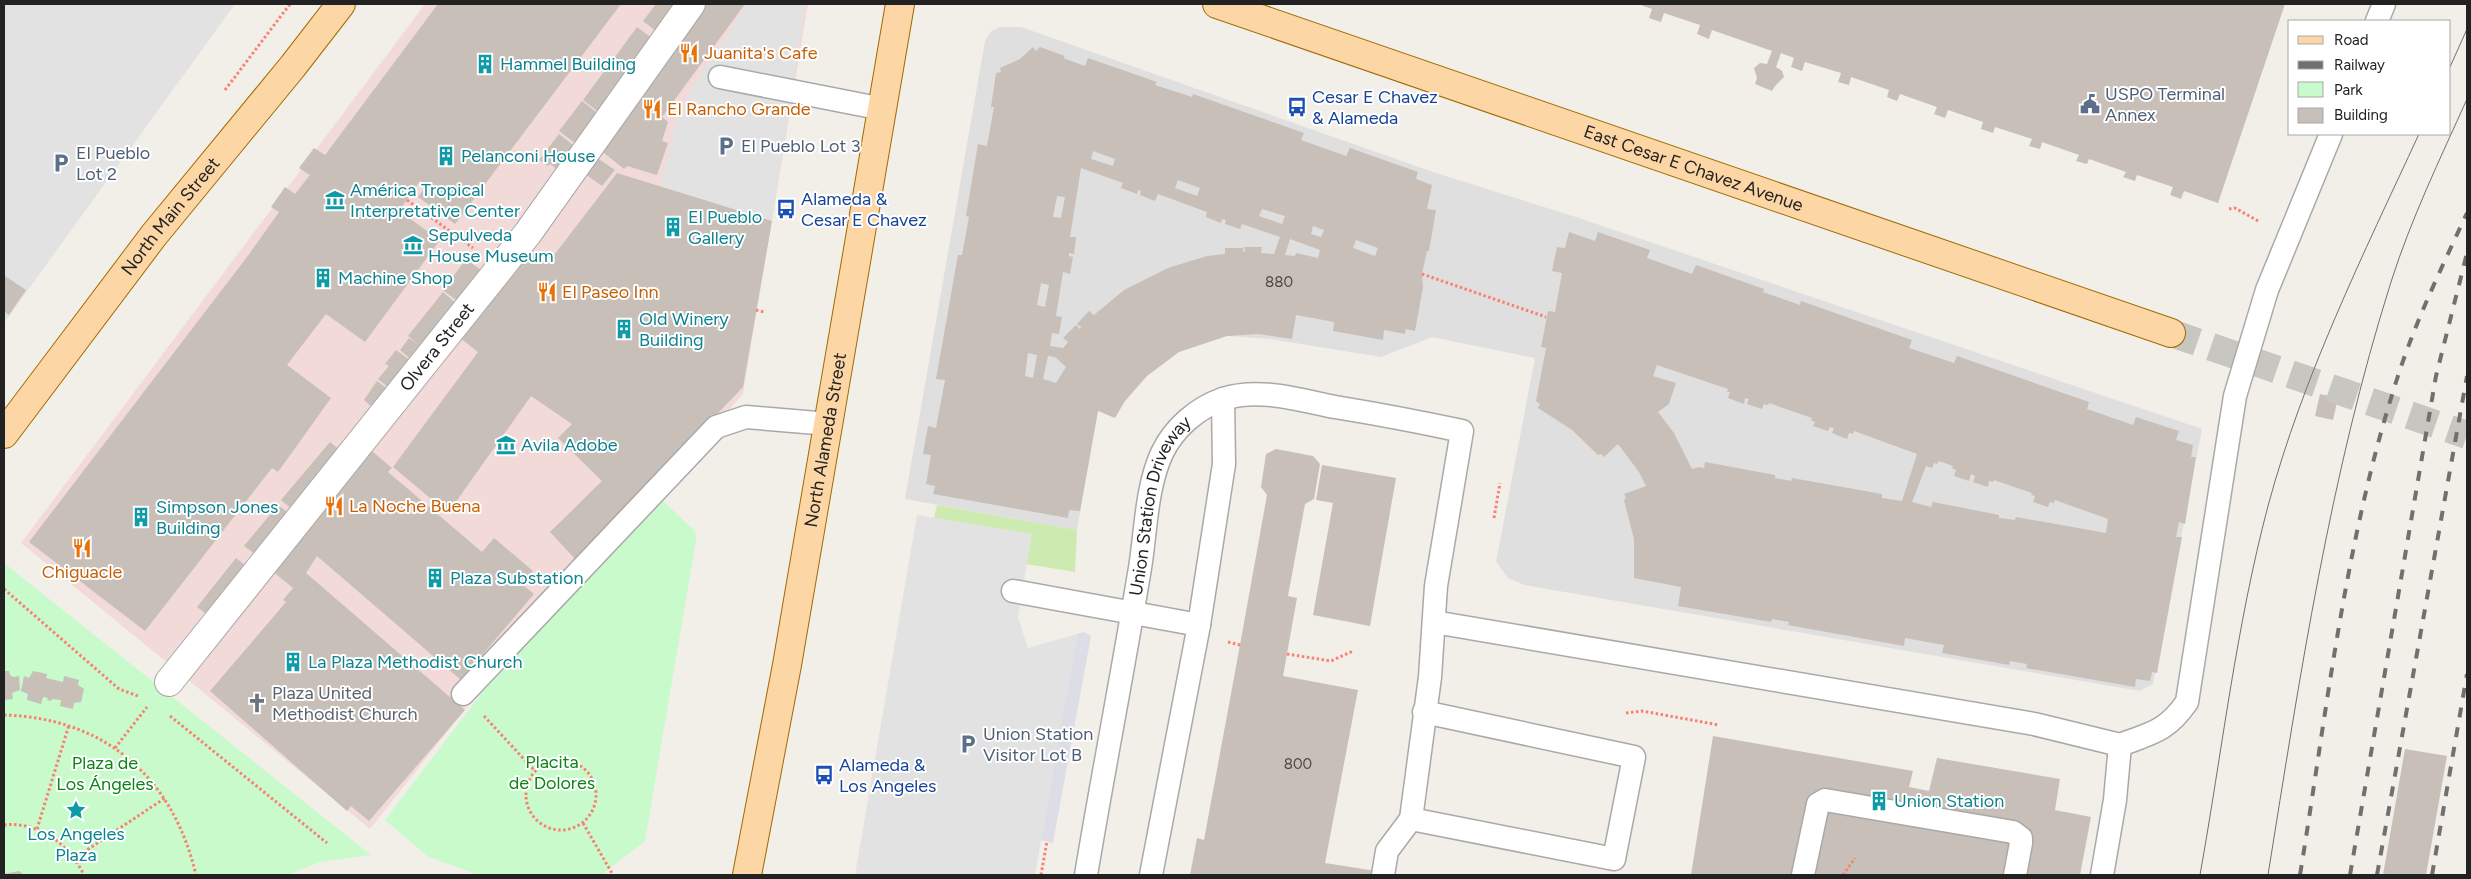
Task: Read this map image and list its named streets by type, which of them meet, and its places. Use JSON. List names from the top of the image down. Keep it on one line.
{"streets":{"main road":["East Cesar E Chavez Avenue","North Main Street","North Alameda Street"],"street":["Olvera Street"],"lane":["Union Station Driveway"]},"parks":["Placita de Dolores","Plaza de Los Ángeles"],"places":{"restaurant":["Juanita's Cafe","El Rancho Grande","El Paseo Inn","La Noche Buena","Chiguacle"],"building":["Hammel Building","Pelanconi House","El Pueblo Gallery","Machine Shop","Old Winery Building","Simpson Jones Building","Plaza Substation","La Plaza Methodist Church","Union Station"],"public building":["USPO Terminal Annex"],"bus stop":["Cesar E Chavez & Alameda","Alameda & Cesar E Chavez","Alameda & Los Angeles"],"parking":["El Pueblo Lot 3","El Pueblo Lot 2","Union Station Visitor Lot B"],"museum":["América Tropical Interpretative Center","Sepulveda House Museum","Avila Adobe"],"church":["Plaza United Methodist Church"],"place":["Los Angeles Plaza"]},"house_numbers":["880","800"],"legend":["Road","Railway","Park","Building"]}
